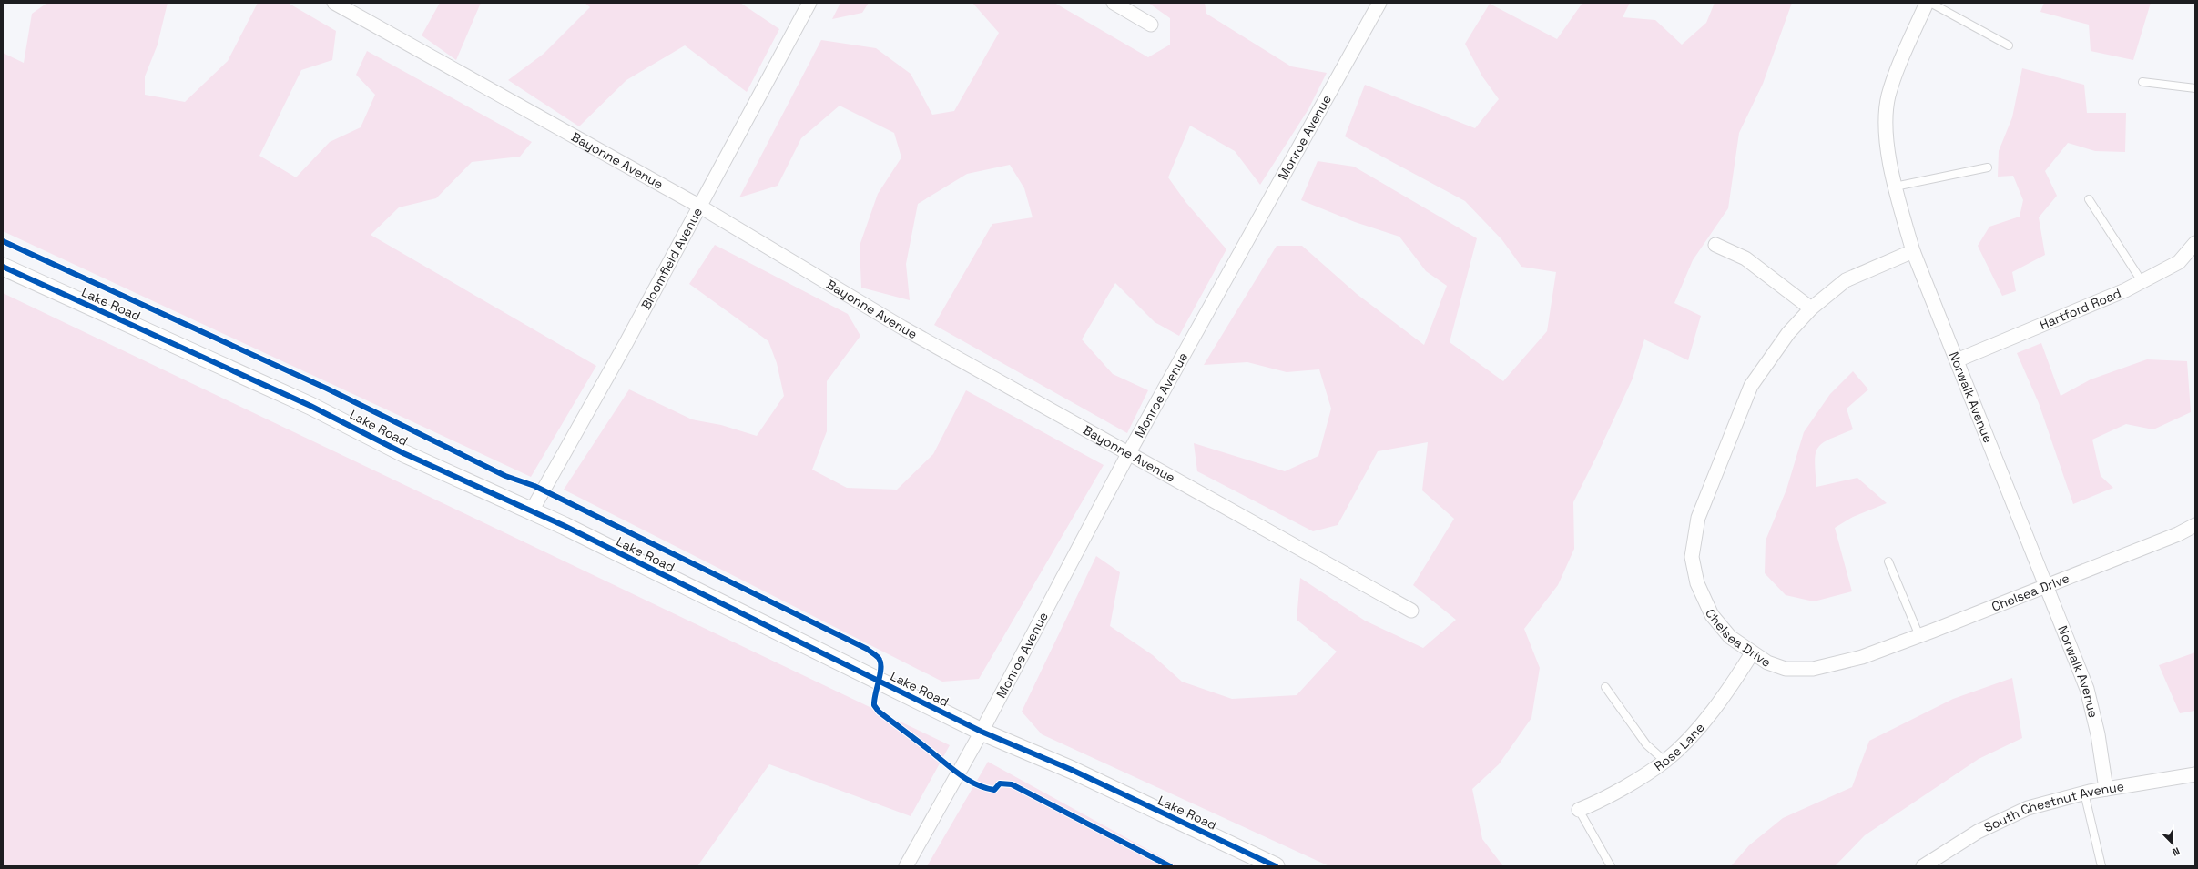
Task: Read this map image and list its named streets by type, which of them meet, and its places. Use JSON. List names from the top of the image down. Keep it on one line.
{"streets":{"street":["Monroe Avenue","Bayonne Avenue","Bloomfield Avenue","Lake Road","Hartford Road","Norwalk Avenue","Chelsea Drive","Rose Lane","South Chestnut Avenue"]},"crossings":[["Monroe Avenue","Bayonne Avenue"],["Monroe Avenue","Lake Road"],["Bayonne Avenue","Bloomfield Avenue"],["Bloomfield Avenue","Lake Road"],["Hartford Road","Norwalk Avenue"],["Norwalk Avenue","Chelsea Drive"],["Norwalk Avenue","South Chestnut Avenue"],["Chelsea Drive","Rose Lane"]],"north":"bottom right"}
